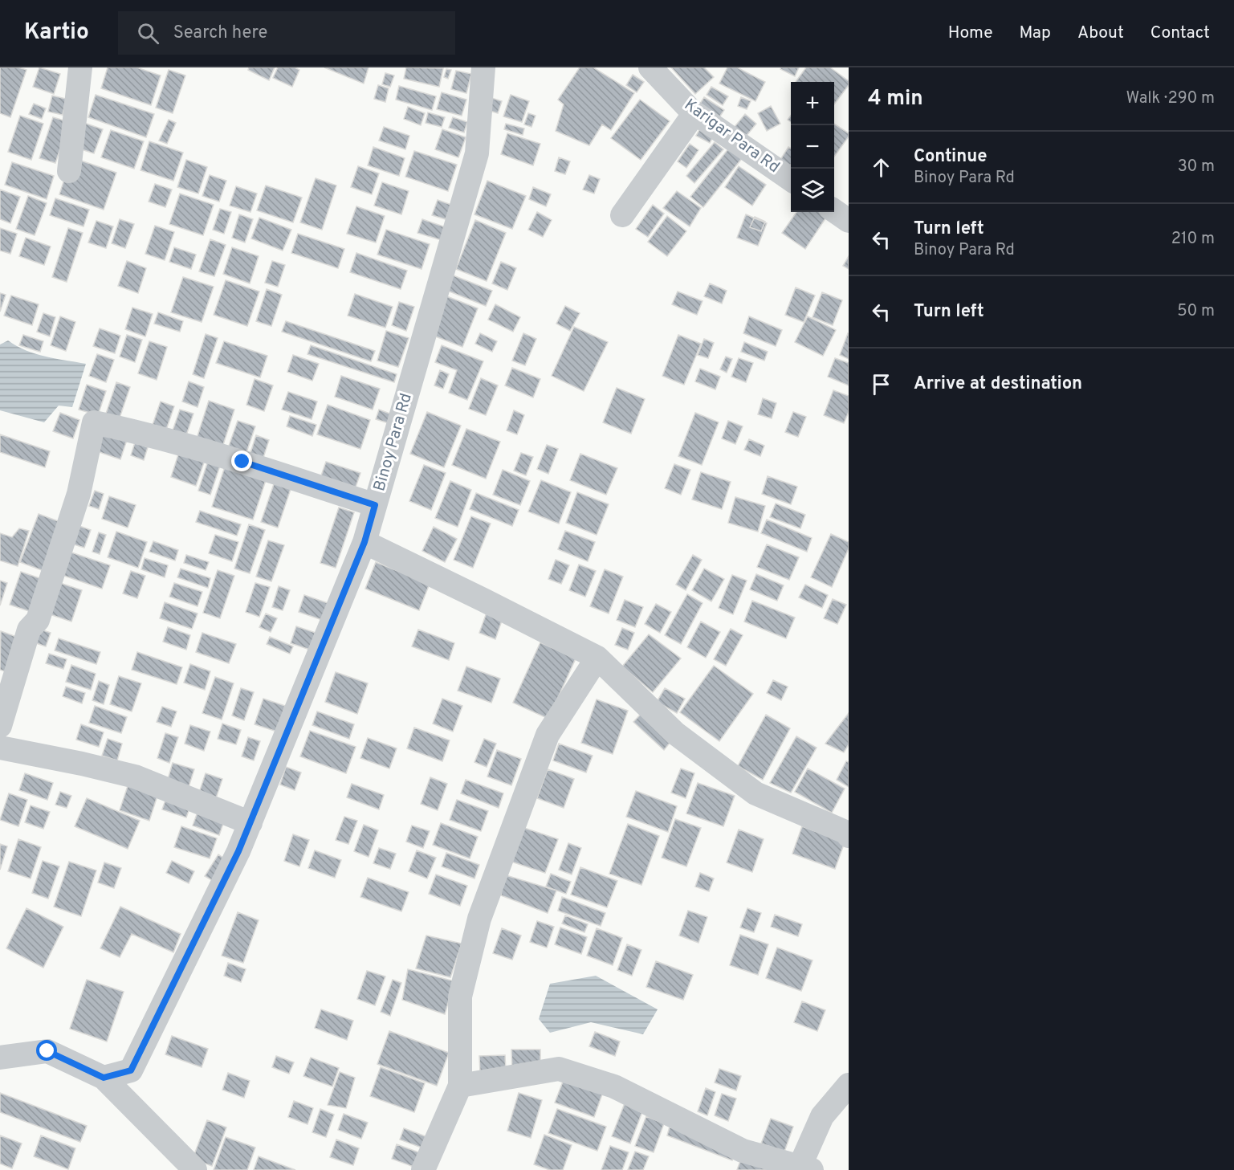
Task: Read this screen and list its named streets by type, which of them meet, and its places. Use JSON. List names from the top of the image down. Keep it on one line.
{"streets":{"street":["Karigar Para Rd","Binoy Para Rd"]},"page":{"header":"Kartio","search":"Search here","nav":["Home","Map","About","Contact"],"heading":["4 min","Walk · 290 m"],"map_buttons":["+","−"],"list":[["Continue","Binoy Para Rd","30 m"],["Turn left","Binoy Para Rd","210 m"],["Turn left","50 m"],"Arrive at destination"]}}
